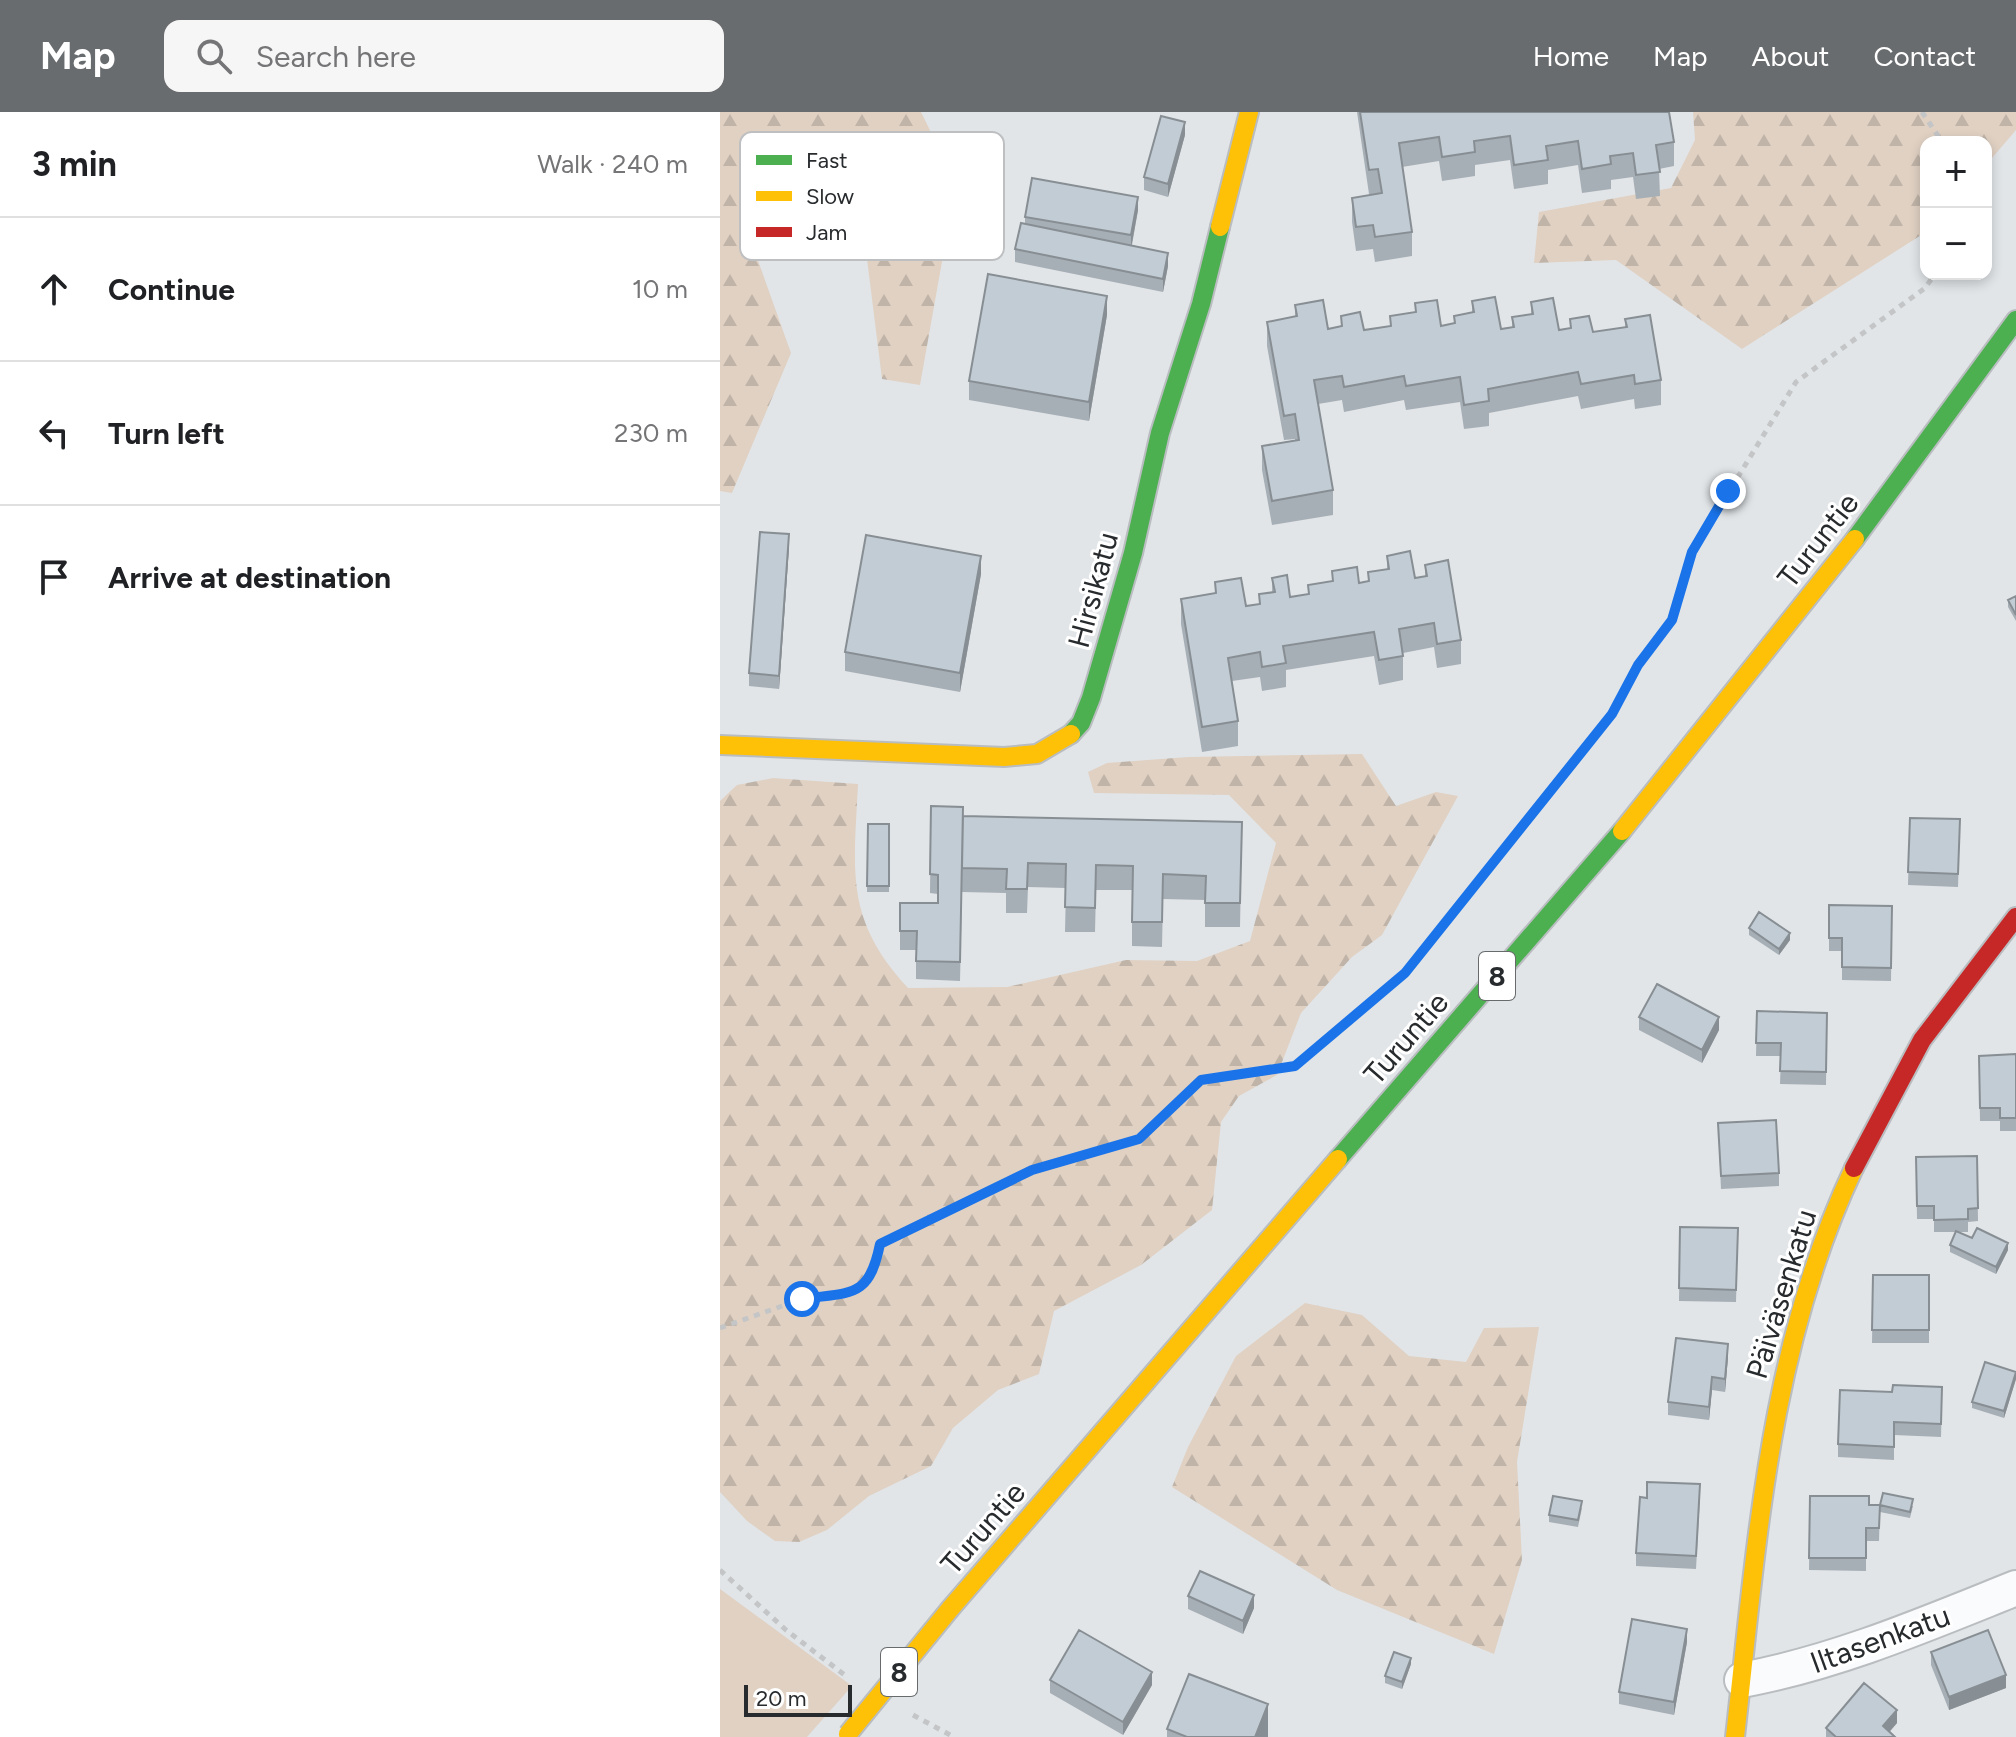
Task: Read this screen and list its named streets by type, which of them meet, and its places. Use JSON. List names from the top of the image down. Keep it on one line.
{"streets":{"main road":["Turuntie","Hirsikatu","8","Päiväsenkatu"],"street":["Iltasenkatu"]},"crossings":[["Päiväsenkatu","Iltasenkatu"]],"legend":["Fast","Slow","Jam"],"scale_bar":"20 m","page":{"header":"Map","search":"Search here","nav":["Home","Map","About","Contact"],"heading":["3 min","Walk · 240 m"],"map_buttons":["+","−"],"list":[["Continue","10 m"],["Turn left","230 m"],"Arrive at destination"],"scale":"20 m"}}
